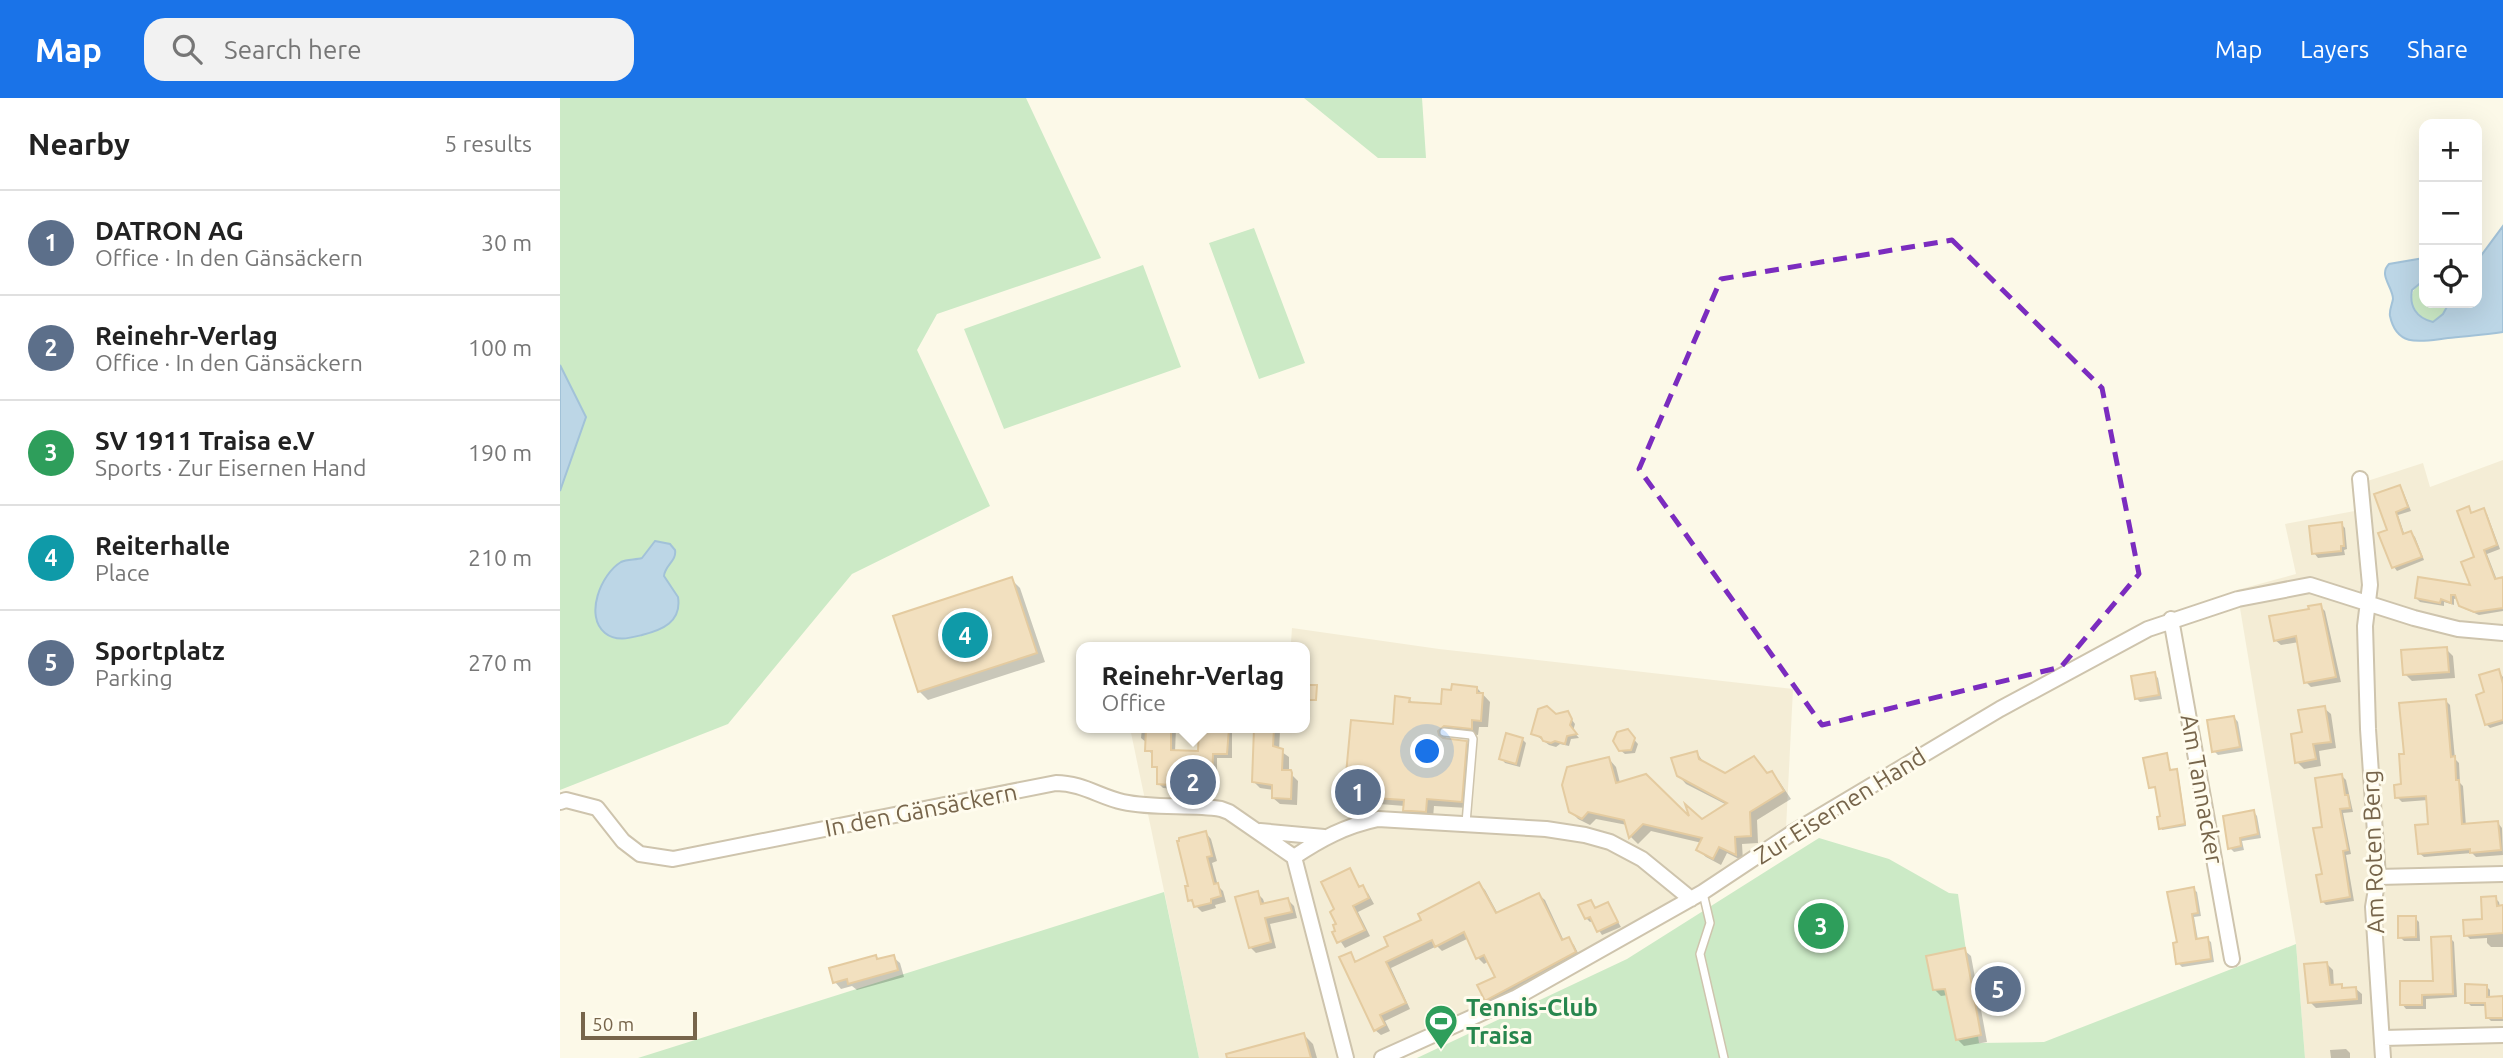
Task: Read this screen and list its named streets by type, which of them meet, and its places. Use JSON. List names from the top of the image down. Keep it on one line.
{"streets":{"street":["Am Tannacker","Zur Eisernen Hand","In den Gänsäckern","Am Roten Berg"]},"crossings":[["Am Tannacker","Zur Eisernen Hand"],["Zur Eisernen Hand","In den Gänsäckern"],["Zur Eisernen Hand","Am Roten Berg"]],"places":{"sports":["Tennis-Club Traisa"]},"scale_bar":"50 m","page":{"header":"Map","search":"Search here","nav":["Map","Layers","Share"],"heading":["Nearby","5 results"],"map_buttons":["+","−"],"list":[{"mark":"1","name":"DATRON AG","note":"Office · In den Gänsäckern","value":"30 m"},{"mark":"2","name":"Reinehr-Verlag","note":"Office · In den Gänsäckern","value":"100 m"},{"mark":"3","name":"SV 1911 Traisa e.V","note":"Sports · Zur Eisernen Hand","value":"190 m"},{"mark":"4","name":"Reiterhalle","note":"Place","value":"210 m"},{"mark":"5","name":"Sportplatz","note":"Parking","value":"270 m"}],"pins":["4","2","1","3","5"],"popup":["Reinehr-Verlag","Office"],"scale":"50 m"}}
